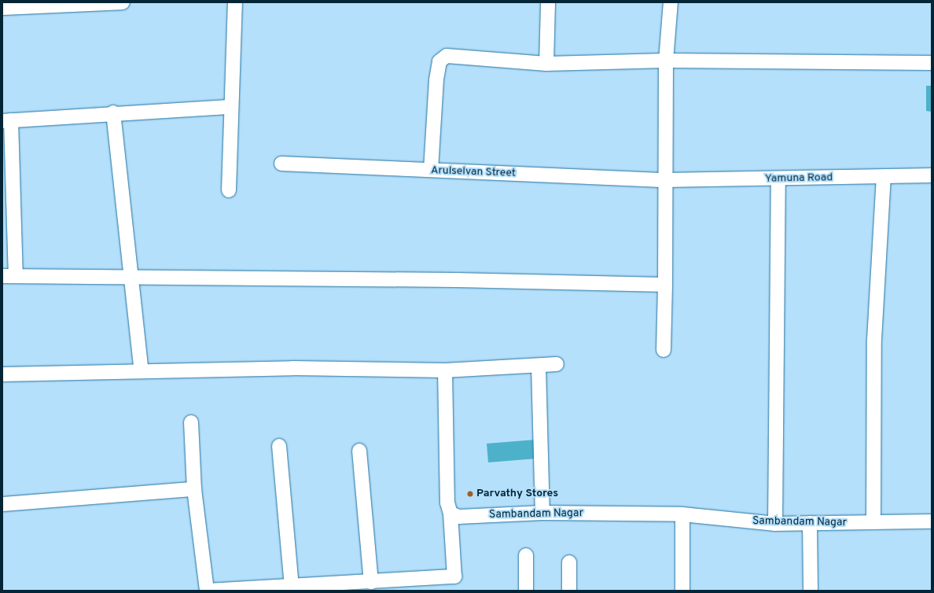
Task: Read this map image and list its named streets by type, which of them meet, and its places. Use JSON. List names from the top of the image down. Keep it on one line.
{"streets":{"street":["Arulselvan Street","Yamuna Road","Sambandam Nagar"]},"crossings":[["Arulselvan Street","Yamuna Road"]],"places":["Parvathy Stores"]}
